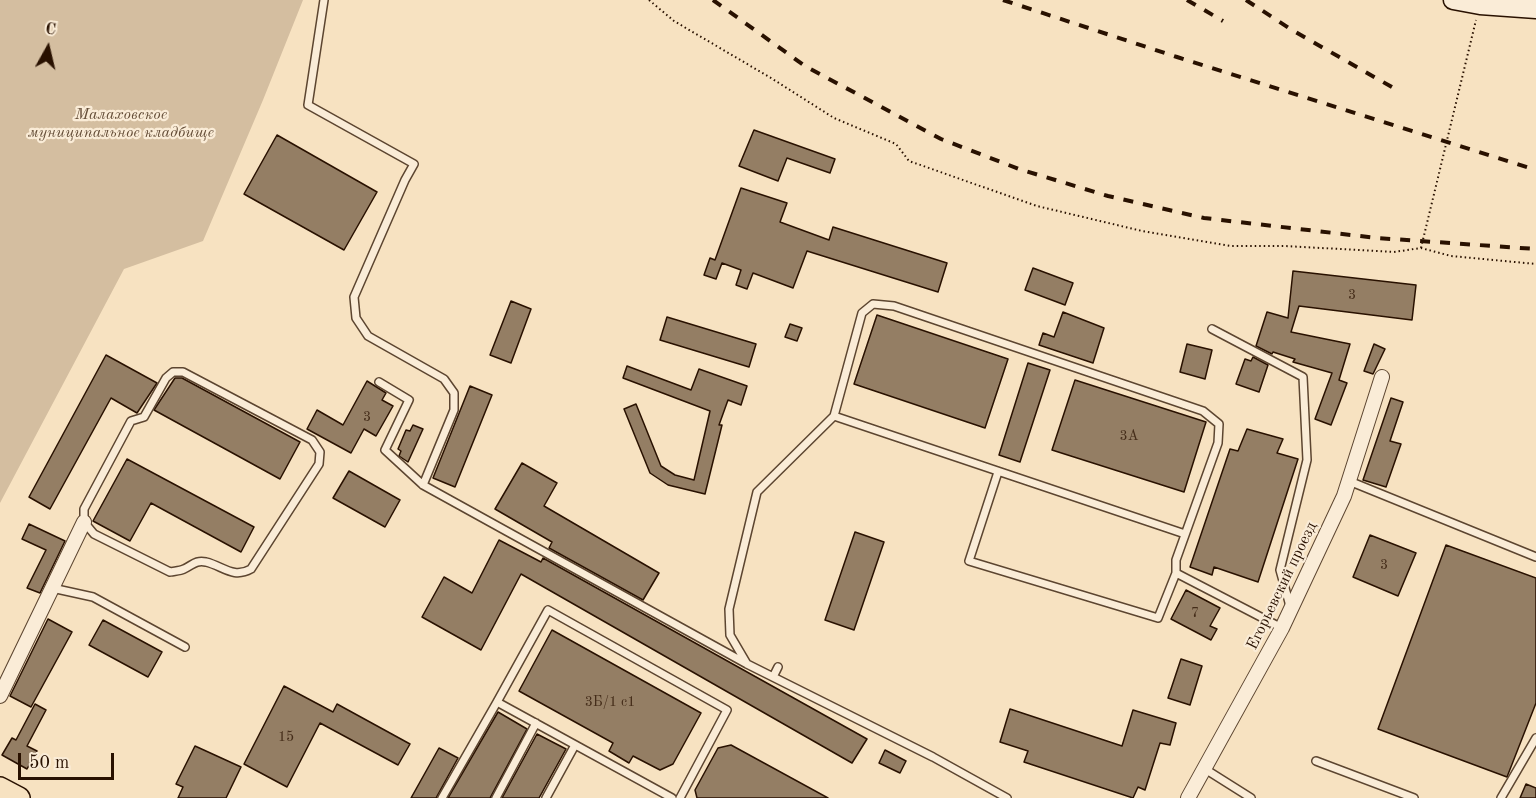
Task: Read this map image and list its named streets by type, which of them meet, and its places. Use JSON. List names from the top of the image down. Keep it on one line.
{"streets":{"street":["Егорьевский проезд"]},"parks":["Малаховское муниципальное кладбище"],"house_numbers":["3","3","3А","3","7","3Б/1 с1","15"],"scale_bar":"50 m","north":"top"}
